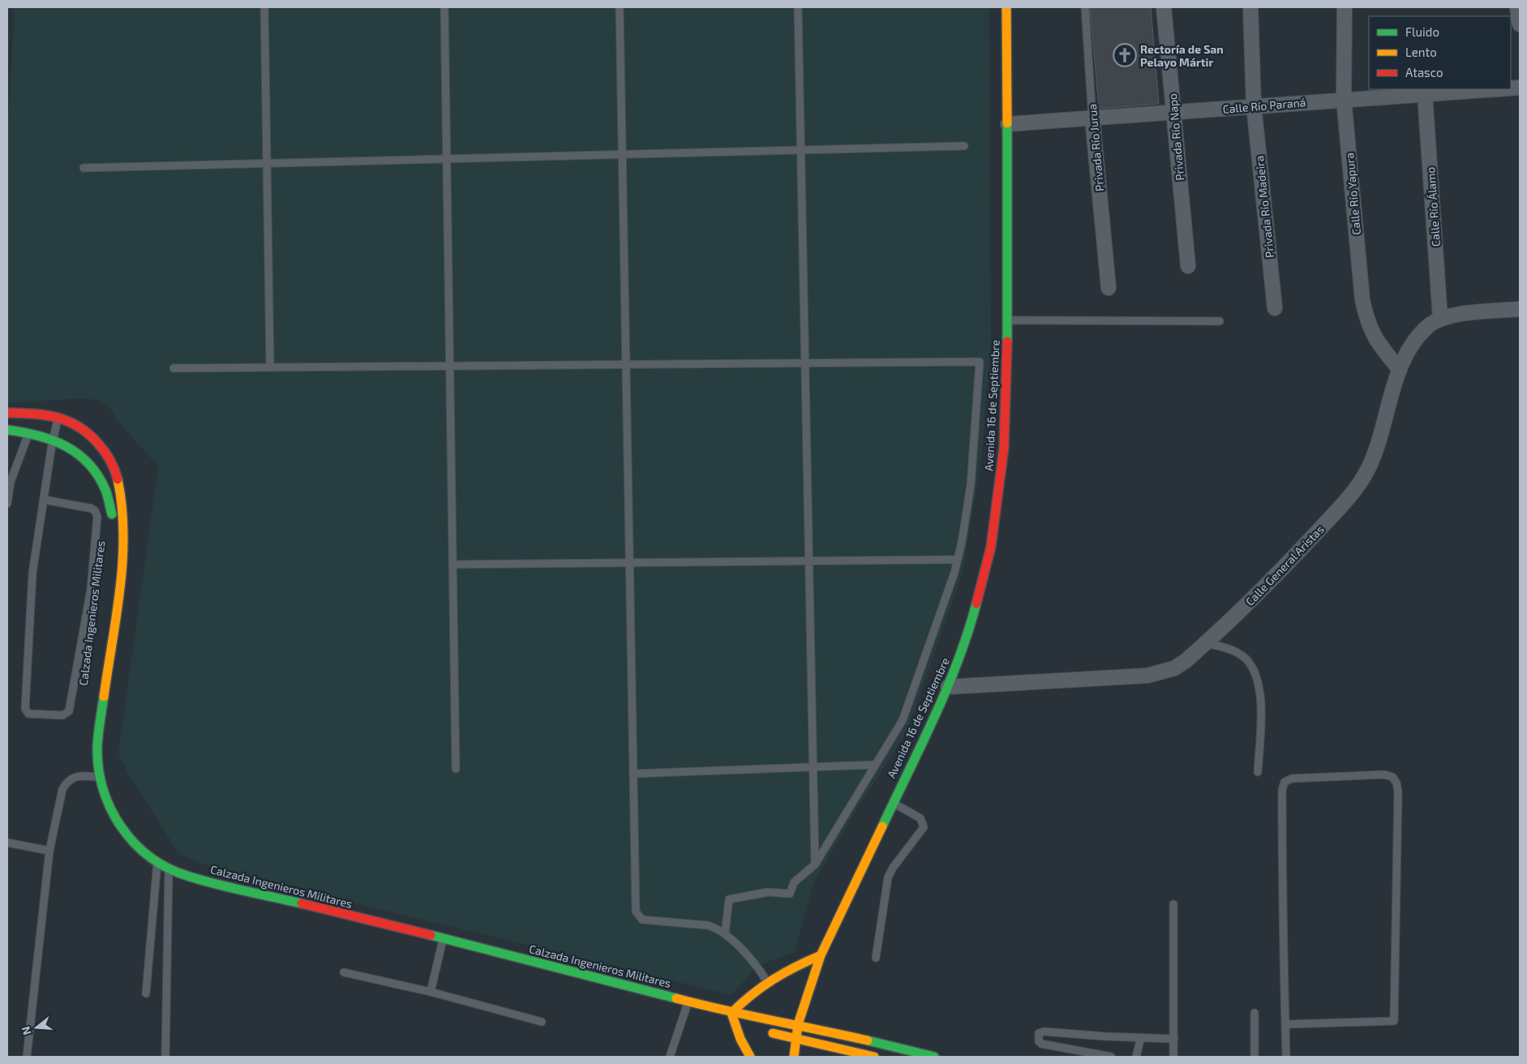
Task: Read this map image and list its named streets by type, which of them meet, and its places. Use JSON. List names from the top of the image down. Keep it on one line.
{"streets":{"main road":["Avenida 16 de Septiembre","Calzada Ingenieros Militares"],"street":["Calle Río Paraná","Privada Río Napo","Privada Río Jurua","Calle Río Yapura","Privada Río Madeira","Calle Río Álamo","Calle General Aristas"]},"crossings":[["Calle Río Paraná","Privada Río Napo"],["Calle Río Paraná","Privada Río Jurua"],["Calle Río Paraná","Calle Río Yapura"],["Calle Río Paraná","Privada Río Madeira"],["Calle Río Paraná","Calle Río Álamo"],["Calle Río Paraná","Avenida 16 de Septiembre"],["Calle Río Yapura","Calle General Aristas"],["Calle Río Álamo","Calle General Aristas"],["Avenida 16 de Septiembre","Calle General Aristas"],["Avenida 16 de Septiembre","Calzada Ingenieros Militares"]],"places":{"church":["Rectoría de San Pelayo Mártir"]},"legend":["Fluido","Lento","Atasco"],"north":"left"}
